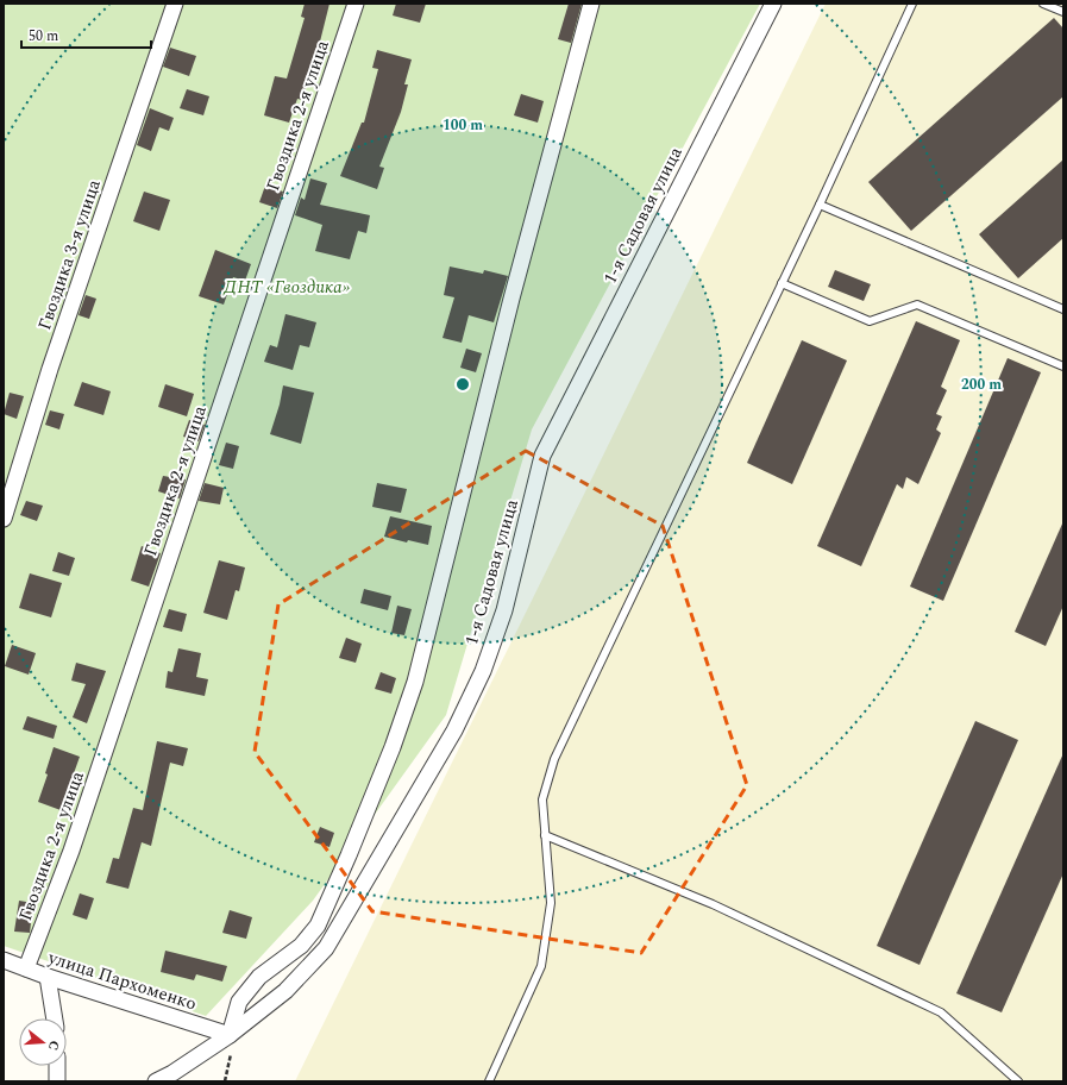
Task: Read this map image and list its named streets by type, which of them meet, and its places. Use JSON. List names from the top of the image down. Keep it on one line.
{"streets":{"street":["Гвоздика 2-я улица","1-я Садовая улица","Гвоздика 3-я улица","улица Пархоменко"]},"crossings":[["Гвоздика 2-я улица","улица Пархоменко"],["1-я Садовая улица","улица Пархоменко"]],"parks":["ДНТ «Гвоздика»"],"scale_bar":"50 m","north":"right","rings":["100 m","200 m"]}
